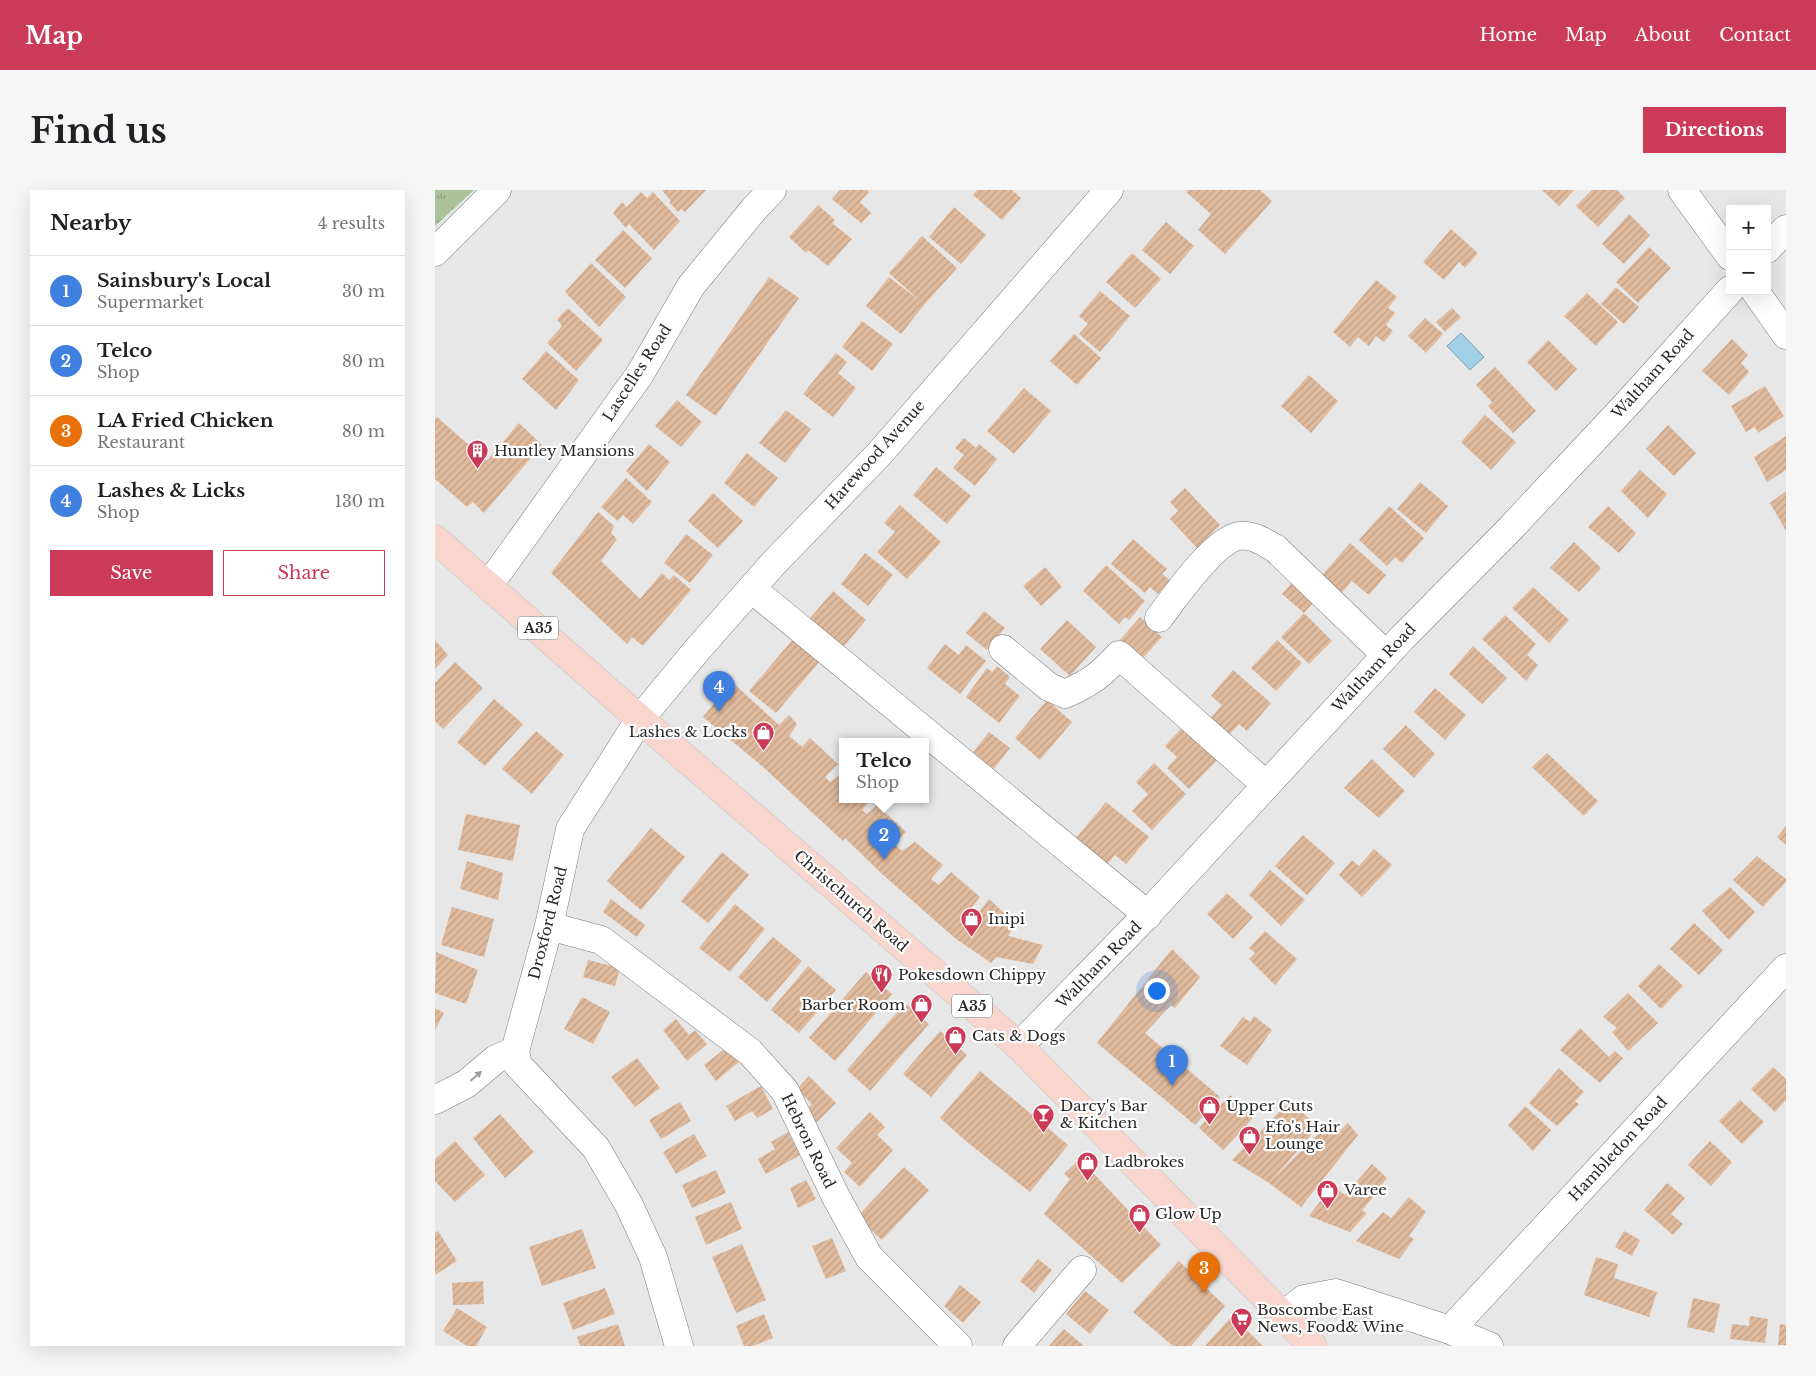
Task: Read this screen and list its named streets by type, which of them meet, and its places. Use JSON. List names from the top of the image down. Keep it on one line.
{"streets":{"main road":["A35","Christchurch Road"],"street":["Lascelles Road","Waltham Road","Harewood Avenue","Droxford Road","Hebron Road","Hambledon Road"]},"crossings":[["Lascelles Road","Christchurch Road"],["Waltham Road","Christchurch Road"],["Harewood Avenue","Christchurch Road"],["Harewood Avenue","Droxford Road"],["Christchurch Road","Droxford Road"],["Droxford Road","Hebron Road"]],"places":{"building":["Huntley Mansions"],"shop":["Lashes & Locks","Inipi","Barber Room","Cats & Dogs","Upper Cuts","Efo's Hair Lounge","Ladbrokes","Varee","Glow Up"],"restaurant":["Pokesdown Chippy"],"bar":["Darcy's Bar & Kitchen"],"supermarket":["Boscombe East News, Food& Wine"]},"page":{"header":"Map","nav":["Home","Map","About","Contact"],"buttons":["Directions",["Save","Share"]],"title":"Find us","heading":["Nearby","4 results"],"map_buttons":["+","−"],"list":[{"mark":"1","name":"Sainsbury's Local","note":"Supermarket","value":"30 m"},{"mark":"2","name":"Telco","note":"Shop","value":"80 m"},{"mark":"3","name":"LA Fried Chicken","note":"Restaurant","value":"80 m"},{"mark":"4","name":"Lashes & Licks","note":"Shop","value":"130 m"}],"pins":["4","2","1","3"],"popup":["Telco","Shop"]}}
